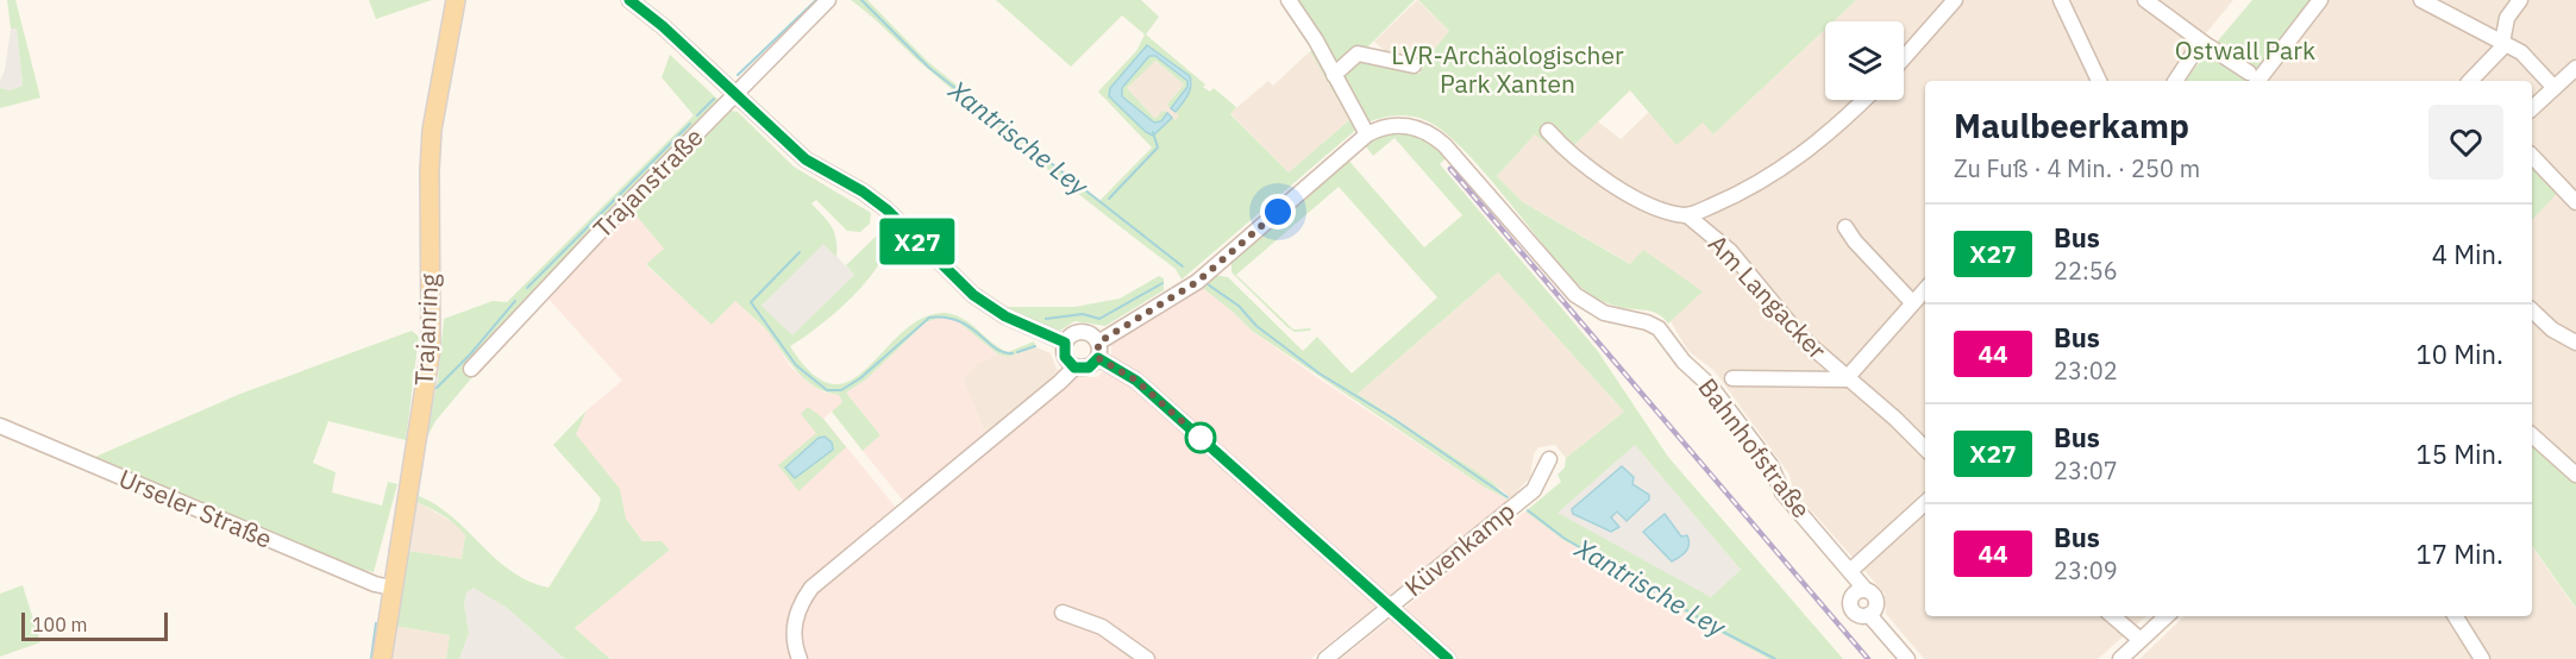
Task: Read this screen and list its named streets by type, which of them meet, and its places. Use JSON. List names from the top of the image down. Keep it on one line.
{"streets":{"main road":["Trajanring"],"street":["Trajanstraße","Am Langacker","Bahnhofstraße","Urseler Straße","Küvenkamp"]},"crossings":[["Trajanring","Urseler Straße"]],"water":["Xantrische Ley"],"parks":["Ostwall Park","LVR-Archäologischer Park Xanten"],"lines":["bus line X27"],"scale_bar":"100 m","page":{"on_map":"X27","heading":["Maulbeerkamp","Zu Fuß · 4 Min. · 250 m"],"list":[{"mark":"X27","name":"Bus","note":"22:56","value":"4 Min."},{"mark":"44","name":"Bus","note":"23:02","value":"10 Min."},{"mark":"X27","name":"Bus","note":"23:07","value":"15 Min."},{"mark":"44","name":"Bus","note":"23:09","value":"17 Min."}],"scale":"100 m"}}
